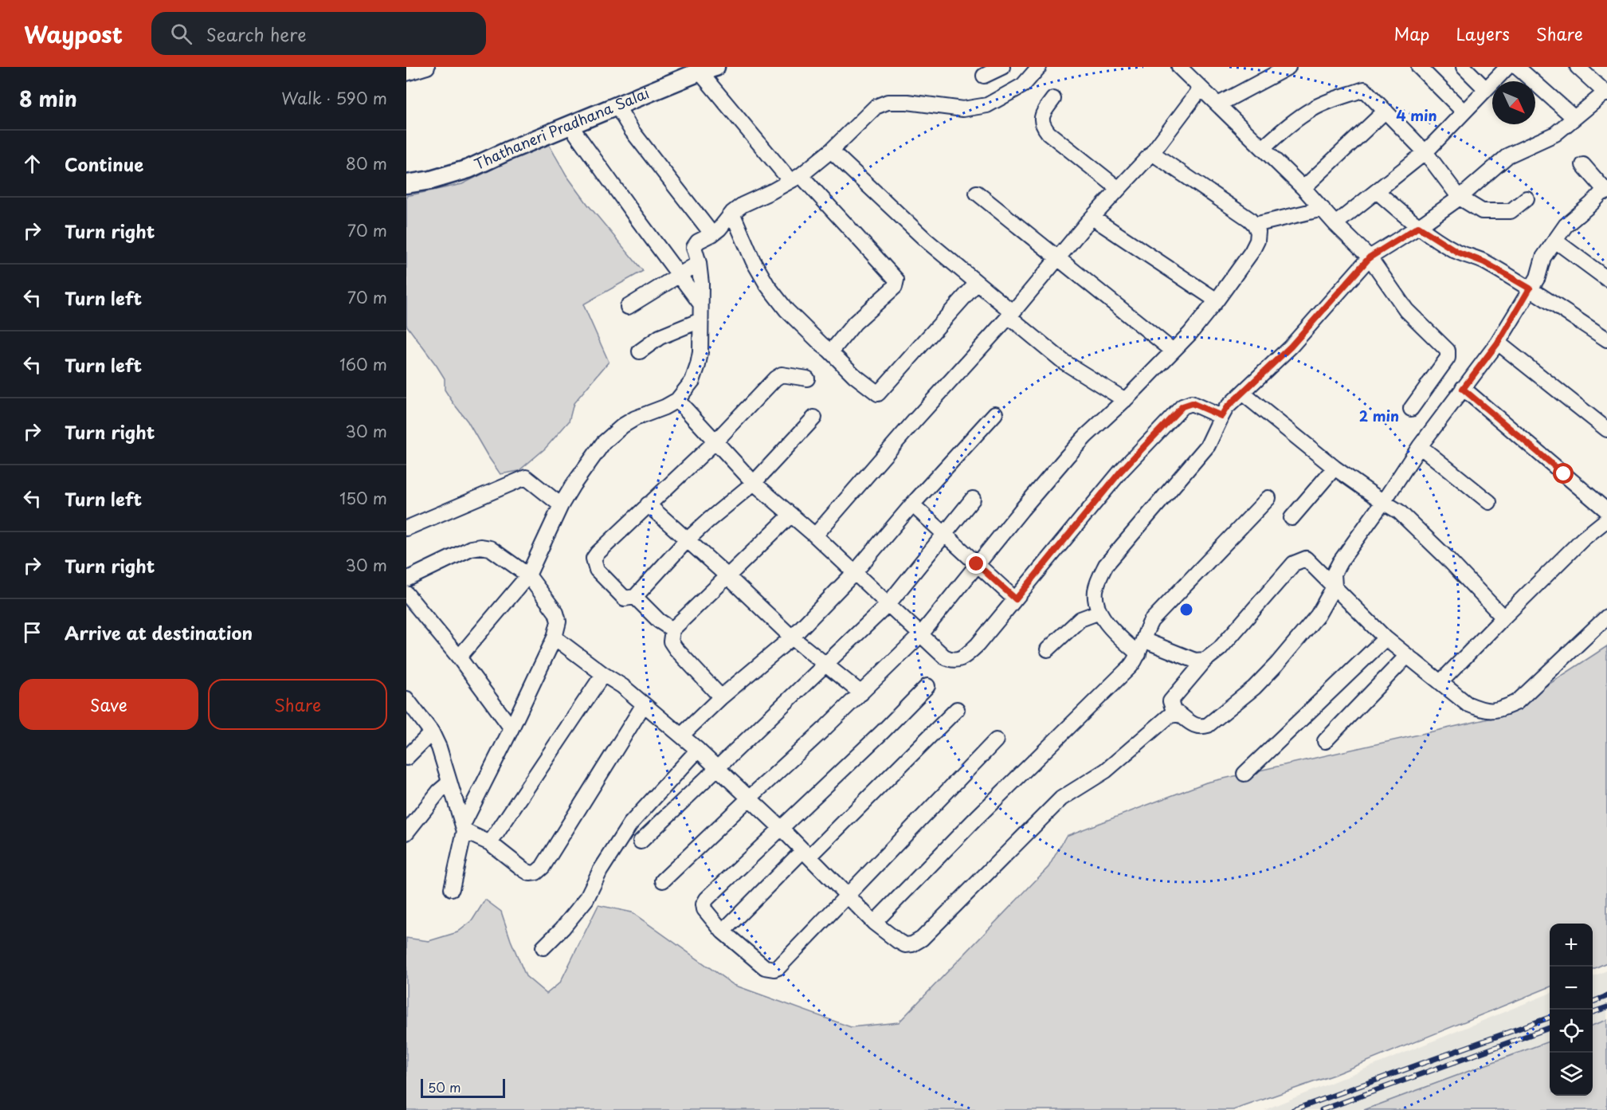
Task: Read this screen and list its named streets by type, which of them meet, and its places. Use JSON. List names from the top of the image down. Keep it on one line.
{"streets":{"main road":["Thathaneri Pradhana Salai"]},"scale_bar":"50 m","north":"bottom right","page":{"header":"Waypost","search":"Search here","nav":["Map","Layers","Share"],"heading":["8 min","Walk · 590 m"],"list":[["Continue","80 m"],["Turn right","70 m"],["Turn left","70 m"],["Turn left","160 m"],["Turn right","30 m"],["Turn left","150 m"],["Turn right","30 m"],"Arrive at destination"],"buttons":["Save","Share"],"map_buttons":["+","−"],"scale":"50 m"},"rings":["4 min","2 min"]}
